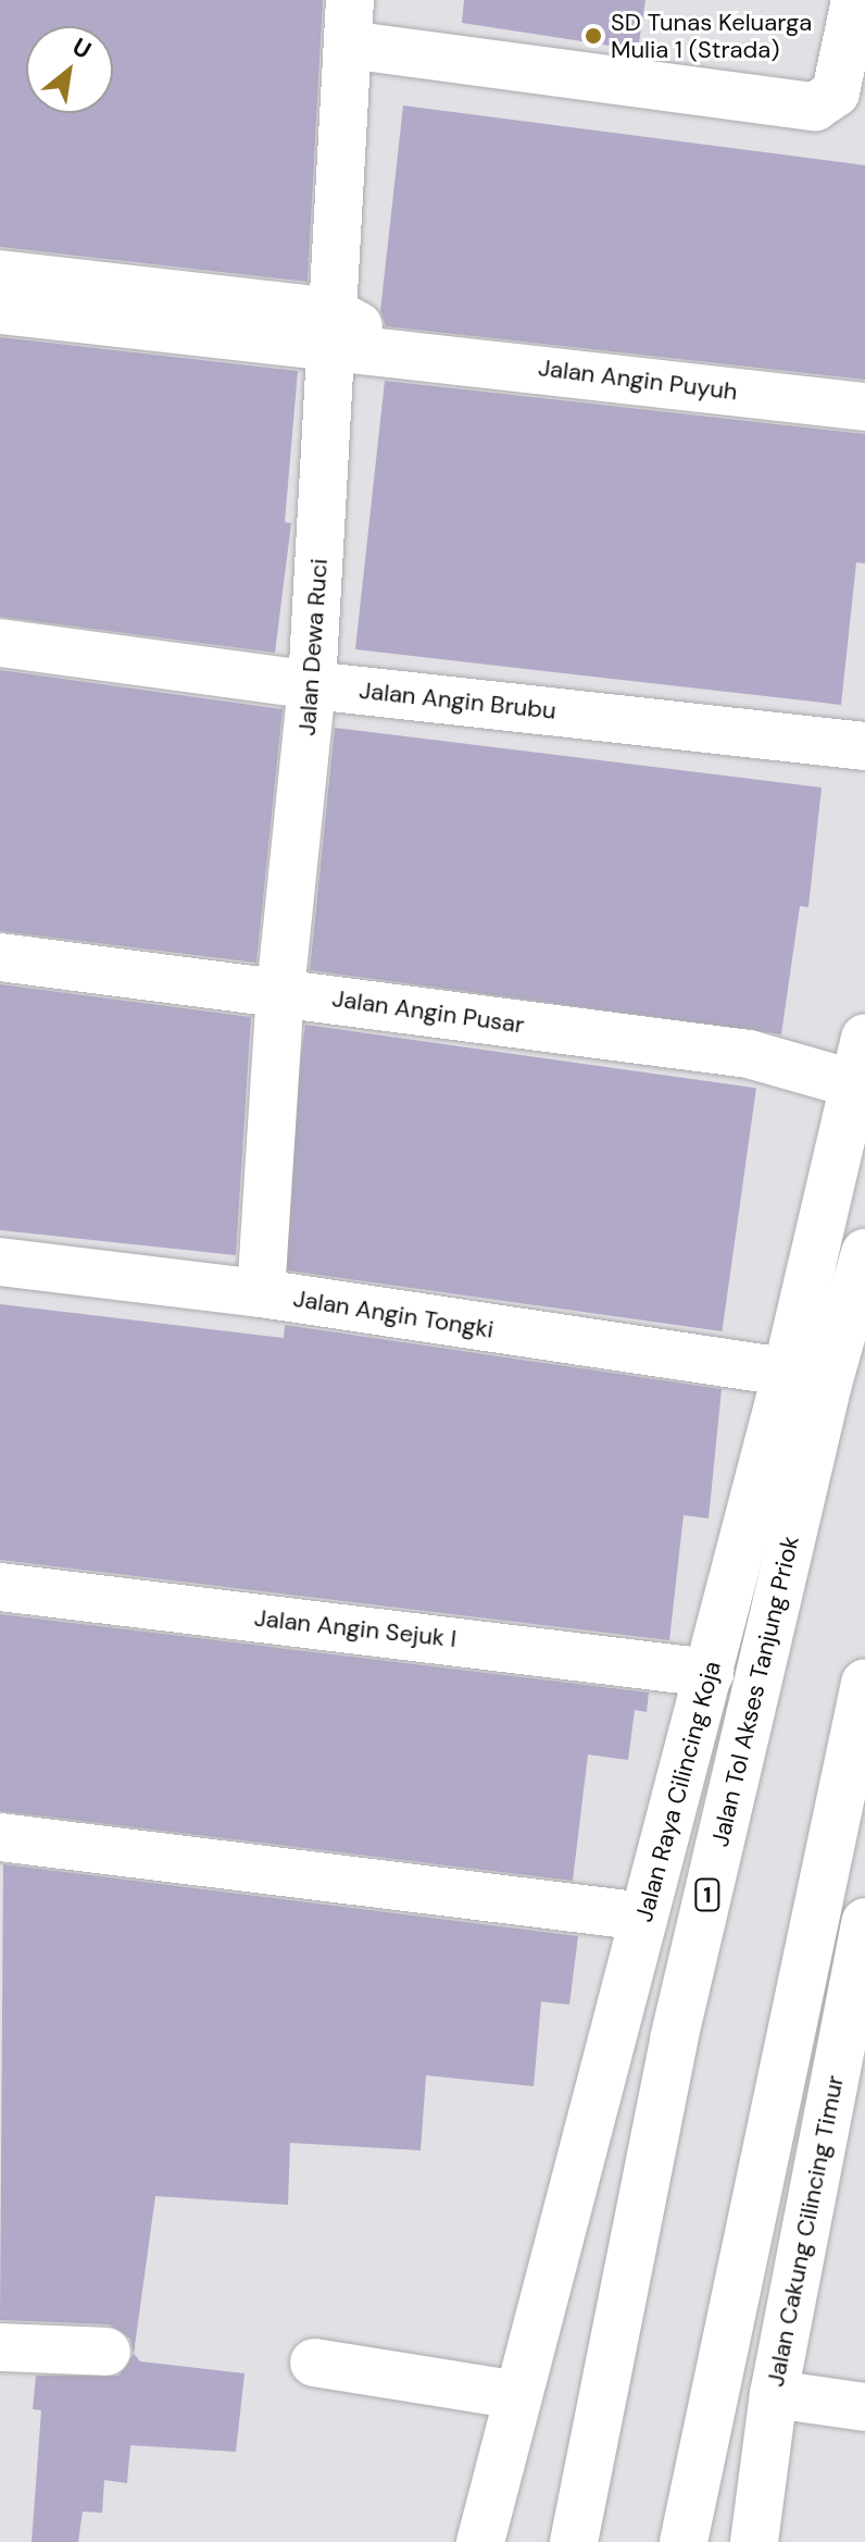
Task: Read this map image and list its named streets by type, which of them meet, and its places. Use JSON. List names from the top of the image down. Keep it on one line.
{"streets":{"main road":["Jalan Angin Puyuh","Jalan Dewa Ruci","Jalan Angin Brubu","Jalan Angin Pusar","Jalan Angin Tongki","Jalan Angin Sejuk I","Jalan Tol Akses Tanjung Priok","Jalan Raya Cilincing Koja","1","Jalan Cakung Cilincing Timur"]},"crossings":[["Jalan Angin Puyuh","Jalan Dewa Ruci"],["Jalan Dewa Ruci","Jalan Angin Brubu"],["Jalan Dewa Ruci","Jalan Angin Pusar"],["Jalan Dewa Ruci","Jalan Angin Tongki"],["Jalan Angin Pusar","Jalan Raya Cilincing Koja"],["Jalan Angin Tongki","Jalan Raya Cilincing Koja"],["Jalan Angin Sejuk I","Jalan Raya Cilincing Koja"]],"places":["SD Tunas Keluarga Mulia 1 (Strada)"],"north":"top right"}
